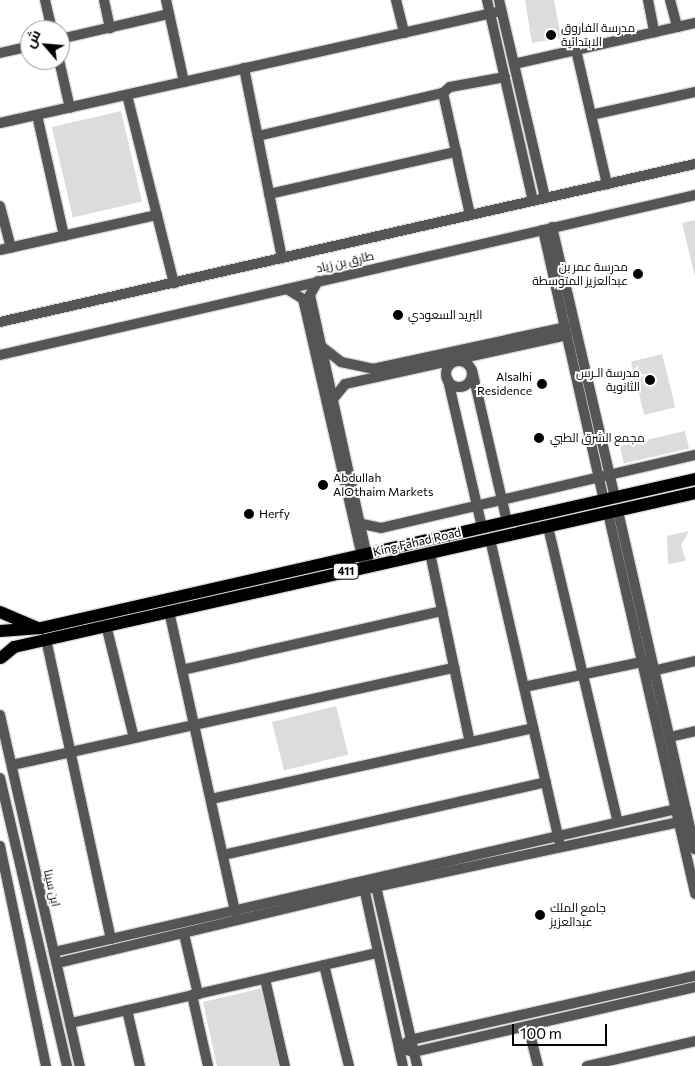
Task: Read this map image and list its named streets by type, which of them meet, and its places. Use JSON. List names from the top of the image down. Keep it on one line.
{"streets":{"main road":["King Fahad Road","411"],"street":["طارق بن زياد","ابن سينا"]},"crossings":[["King Fahad Road","411"]],"places":["مدرسة الفاروق الابتدائية","مدرسة عمر بن عبدالعزيز المتوسطة","البريد السعودي","مدرسة الـرس الثانوية","Alsalhi Residence","مجمع الشرق الطبي","Abdullah AlOthaim Markets","Herfy","جامع الملك عبدالعزيز"],"scale_bar":"100 m","north":"top left"}
